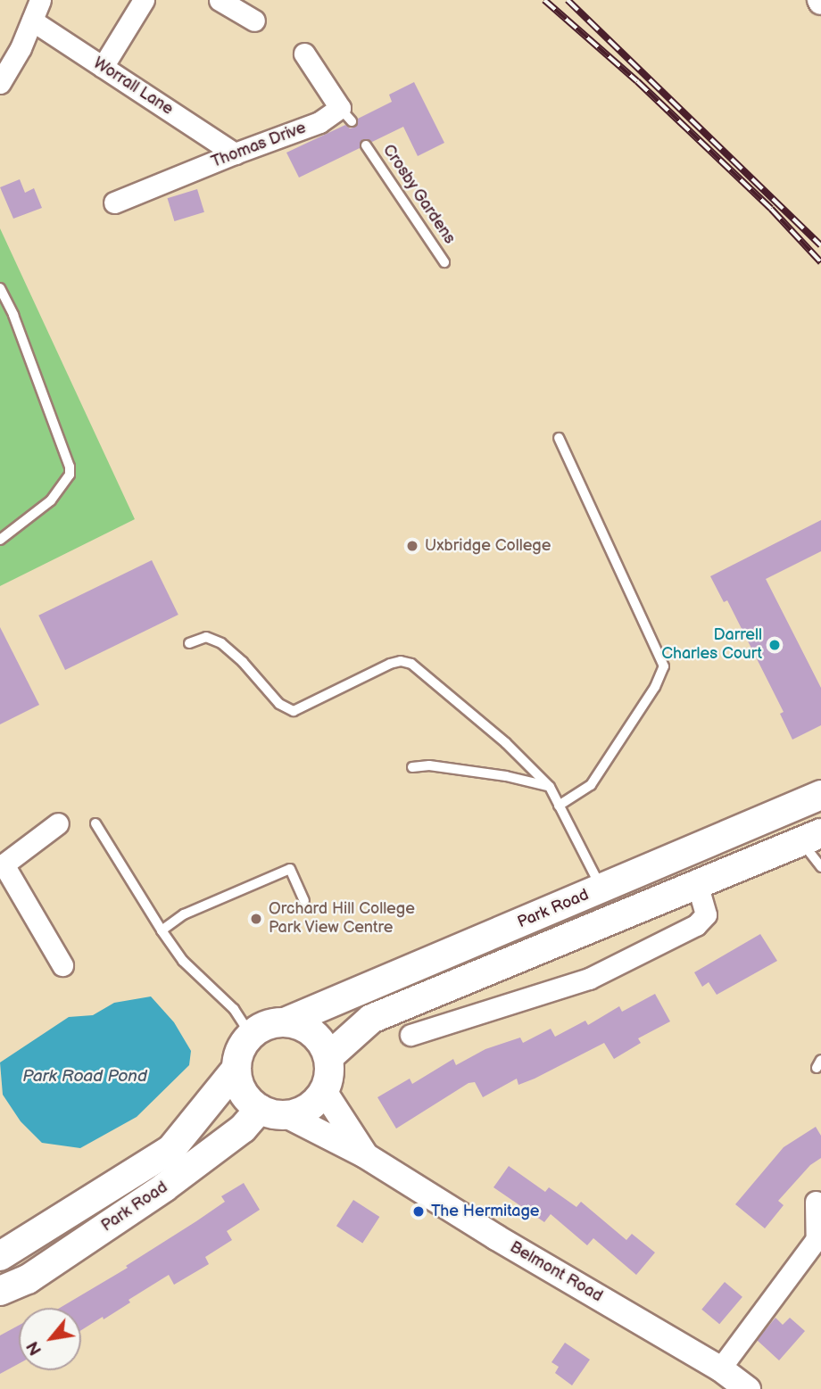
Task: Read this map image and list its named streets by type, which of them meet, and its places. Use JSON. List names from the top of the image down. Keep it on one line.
{"streets":{"main road":["Park Road"],"street":["Worrall Lane","Thomas Drive","Belmont Road"],"lane":["Crosby Gardens"]},"crossings":[["Worrall Lane","Thomas Drive"],["Park Road","Belmont Road"]],"water":["Park Road Pond"],"places":["Uxbridge College","Darrell Charles Court","Orchard Hill College Park View Centre","The Hermitage"],"north":"bottom left"}
